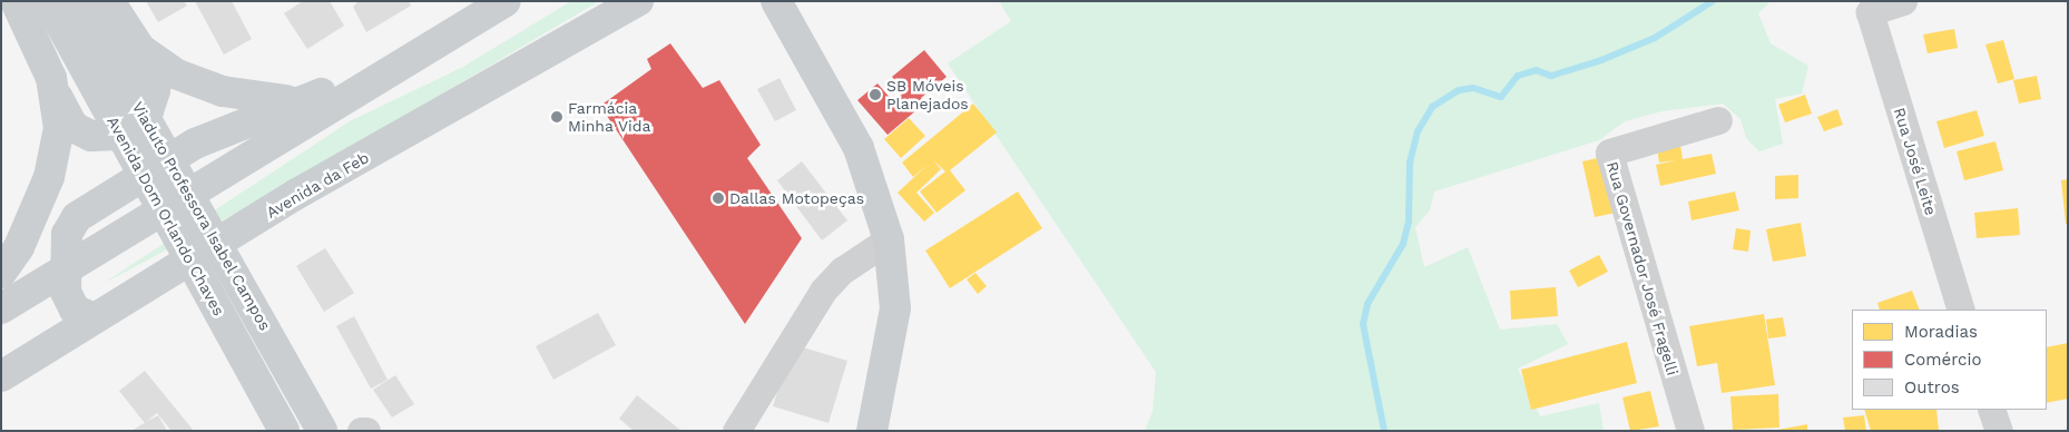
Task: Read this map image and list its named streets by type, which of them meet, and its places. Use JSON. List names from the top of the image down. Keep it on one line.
{"streets":{"main road":["Avenida da Feb","Avenida Dom Orlando Chaves","Viaduto Professora Isabel Campos"],"street":["Rua José Leite","Rua Governador José Fragelli"]},"places":["SB Móveis Planejados","Farmácia Minha Vida","Dallas Motopeças"],"legend":["Moradias","Comércio","Outros"]}
